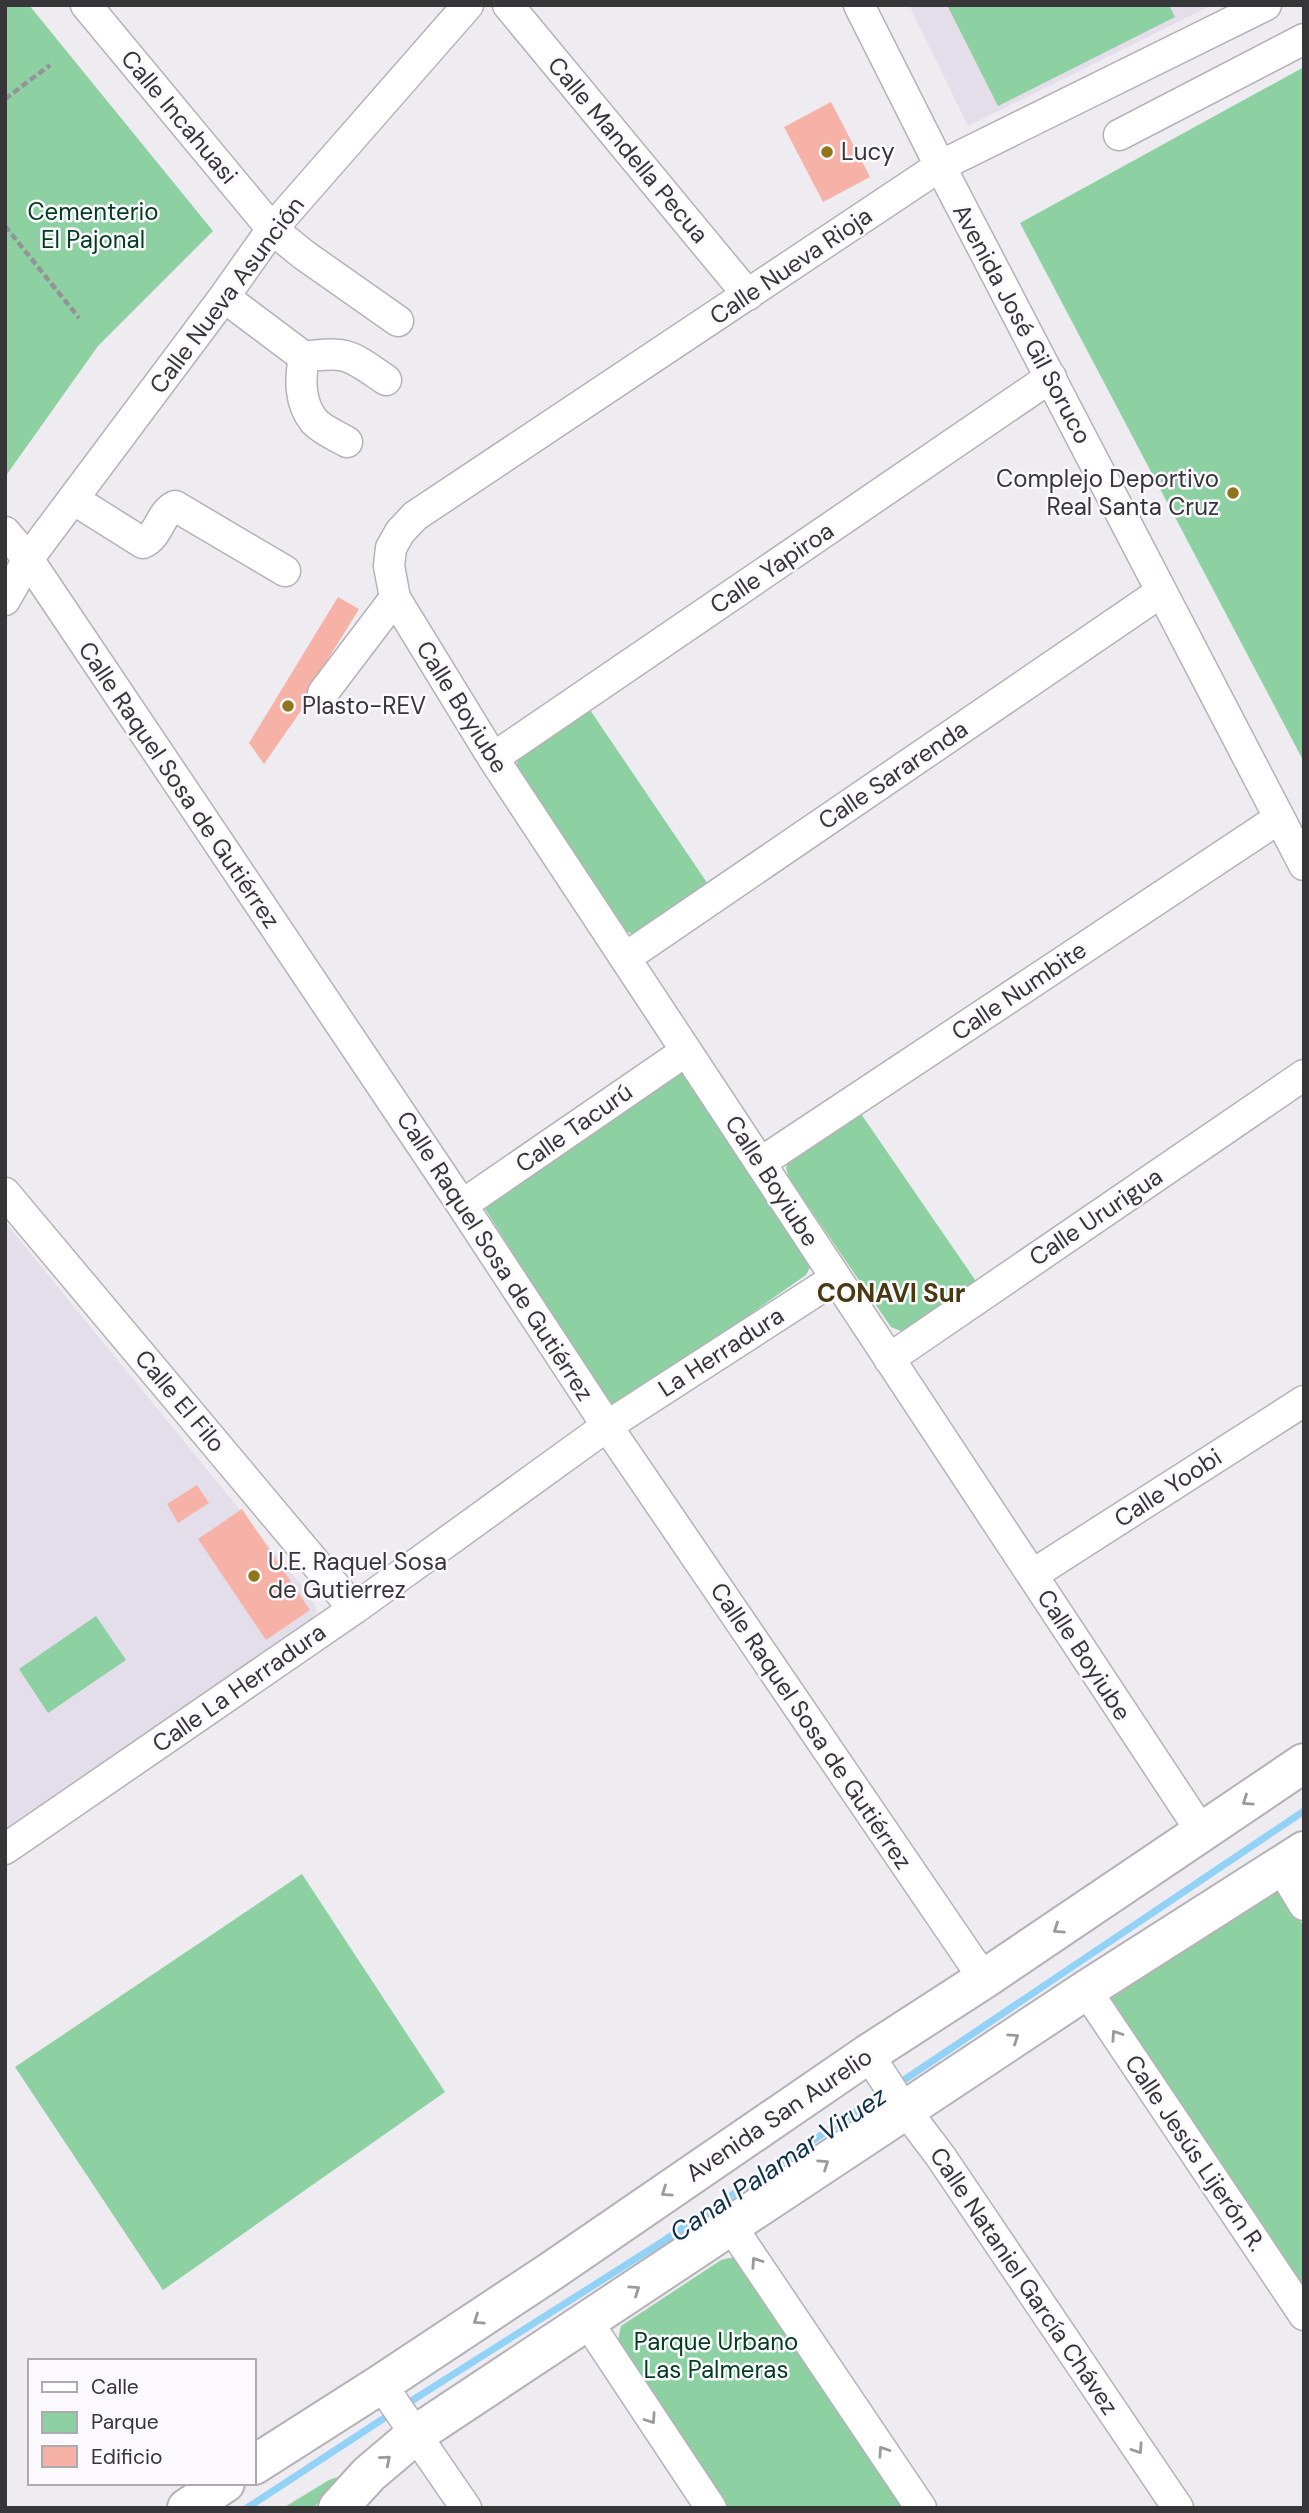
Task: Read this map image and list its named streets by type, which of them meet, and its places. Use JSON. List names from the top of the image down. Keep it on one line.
{"streets":{"main road":["Avenida San Aurelio"],"street":["Calle Incahuasi","Calle Mandella Pecua","Calle Nueva Rioja","Calle Nueva Asunción","Avenida José Gil Soruco","Calle Yapiroa","Calle Boyiube","Calle Sararenda","Calle Raquel Sosa de Gutiérrez","Calle Numbite","Calle Tacurú","Calle Ururigua","La Herradura","Calle El Filo","Calle Yoobi","Calle La Herradura","Calle Jesús Lijerón R.","Calle Nataniel García Chávez"]},"crossings":[["Calle Incahuasi","Calle Nueva Asunción"],["Calle Mandella Pecua","Calle Nueva Rioja"],["Calle Nueva Rioja","Avenida José Gil Soruco"],["Calle Nueva Rioja","Calle Boyiube"],["Calle Nueva Asunción","Calle Raquel Sosa de Gutiérrez"],["Avenida José Gil Soruco","Calle Yapiroa"],["Avenida José Gil Soruco","Calle Sararenda"],["Avenida José Gil Soruco","Calle Numbite"],["Calle Yapiroa","Calle Boyiube"],["Calle Boyiube","Calle Sararenda"],["Calle Boyiube","Calle Numbite"],["Calle Boyiube","Calle Tacurú"],["Calle Boyiube","Calle Ururigua"],["Calle Boyiube","La Herradura"],["Calle Boyiube","Calle Yoobi"],["Calle Boyiube","Avenida San Aurelio"],["Calle Raquel Sosa de Gutiérrez","Calle Tacurú"],["Calle Raquel Sosa de Gutiérrez","La Herradura"],["Calle Raquel Sosa de Gutiérrez","Calle La Herradura"],["Calle Raquel Sosa de Gutiérrez","Avenida San Aurelio"],["La Herradura","Calle La Herradura"],["Calle El Filo","Calle La Herradura"],["Avenida San Aurelio","Calle Nataniel García Chávez"]],"one_way":["Calle Jesús Lijerón R."],"districts":["CONAVI Sur"],"water":["Canal Palamar Viruez"],"parks":["Cementerio El Pajonal","Parque Urbano Las Palmeras"],"places":["Lucy","Complejo Deportivo Real Santa Cruz","Plasto-REV","U.E. Raquel Sosa de Gutierrez"],"legend":["Calle","Parque","Edificio"]}
